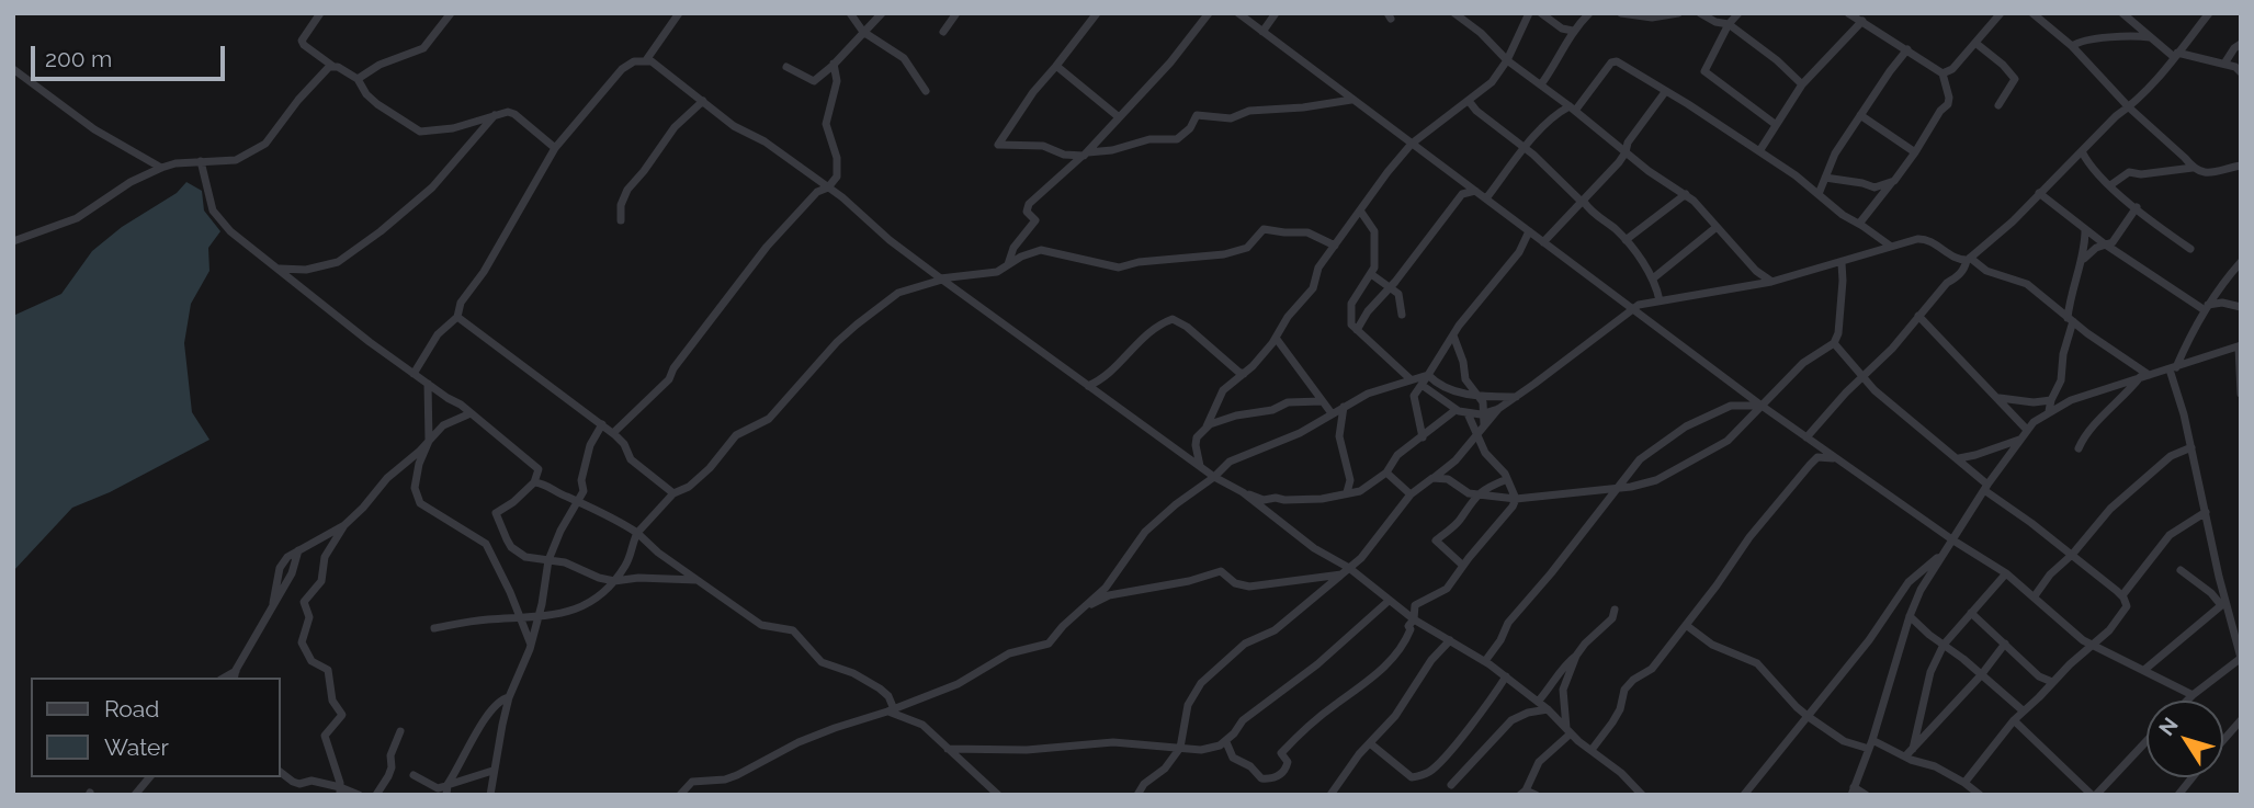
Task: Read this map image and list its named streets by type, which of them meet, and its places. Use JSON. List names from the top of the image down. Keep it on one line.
{"legend":["Road","Water"],"scale_bar":"200 m","north":"top left"}
